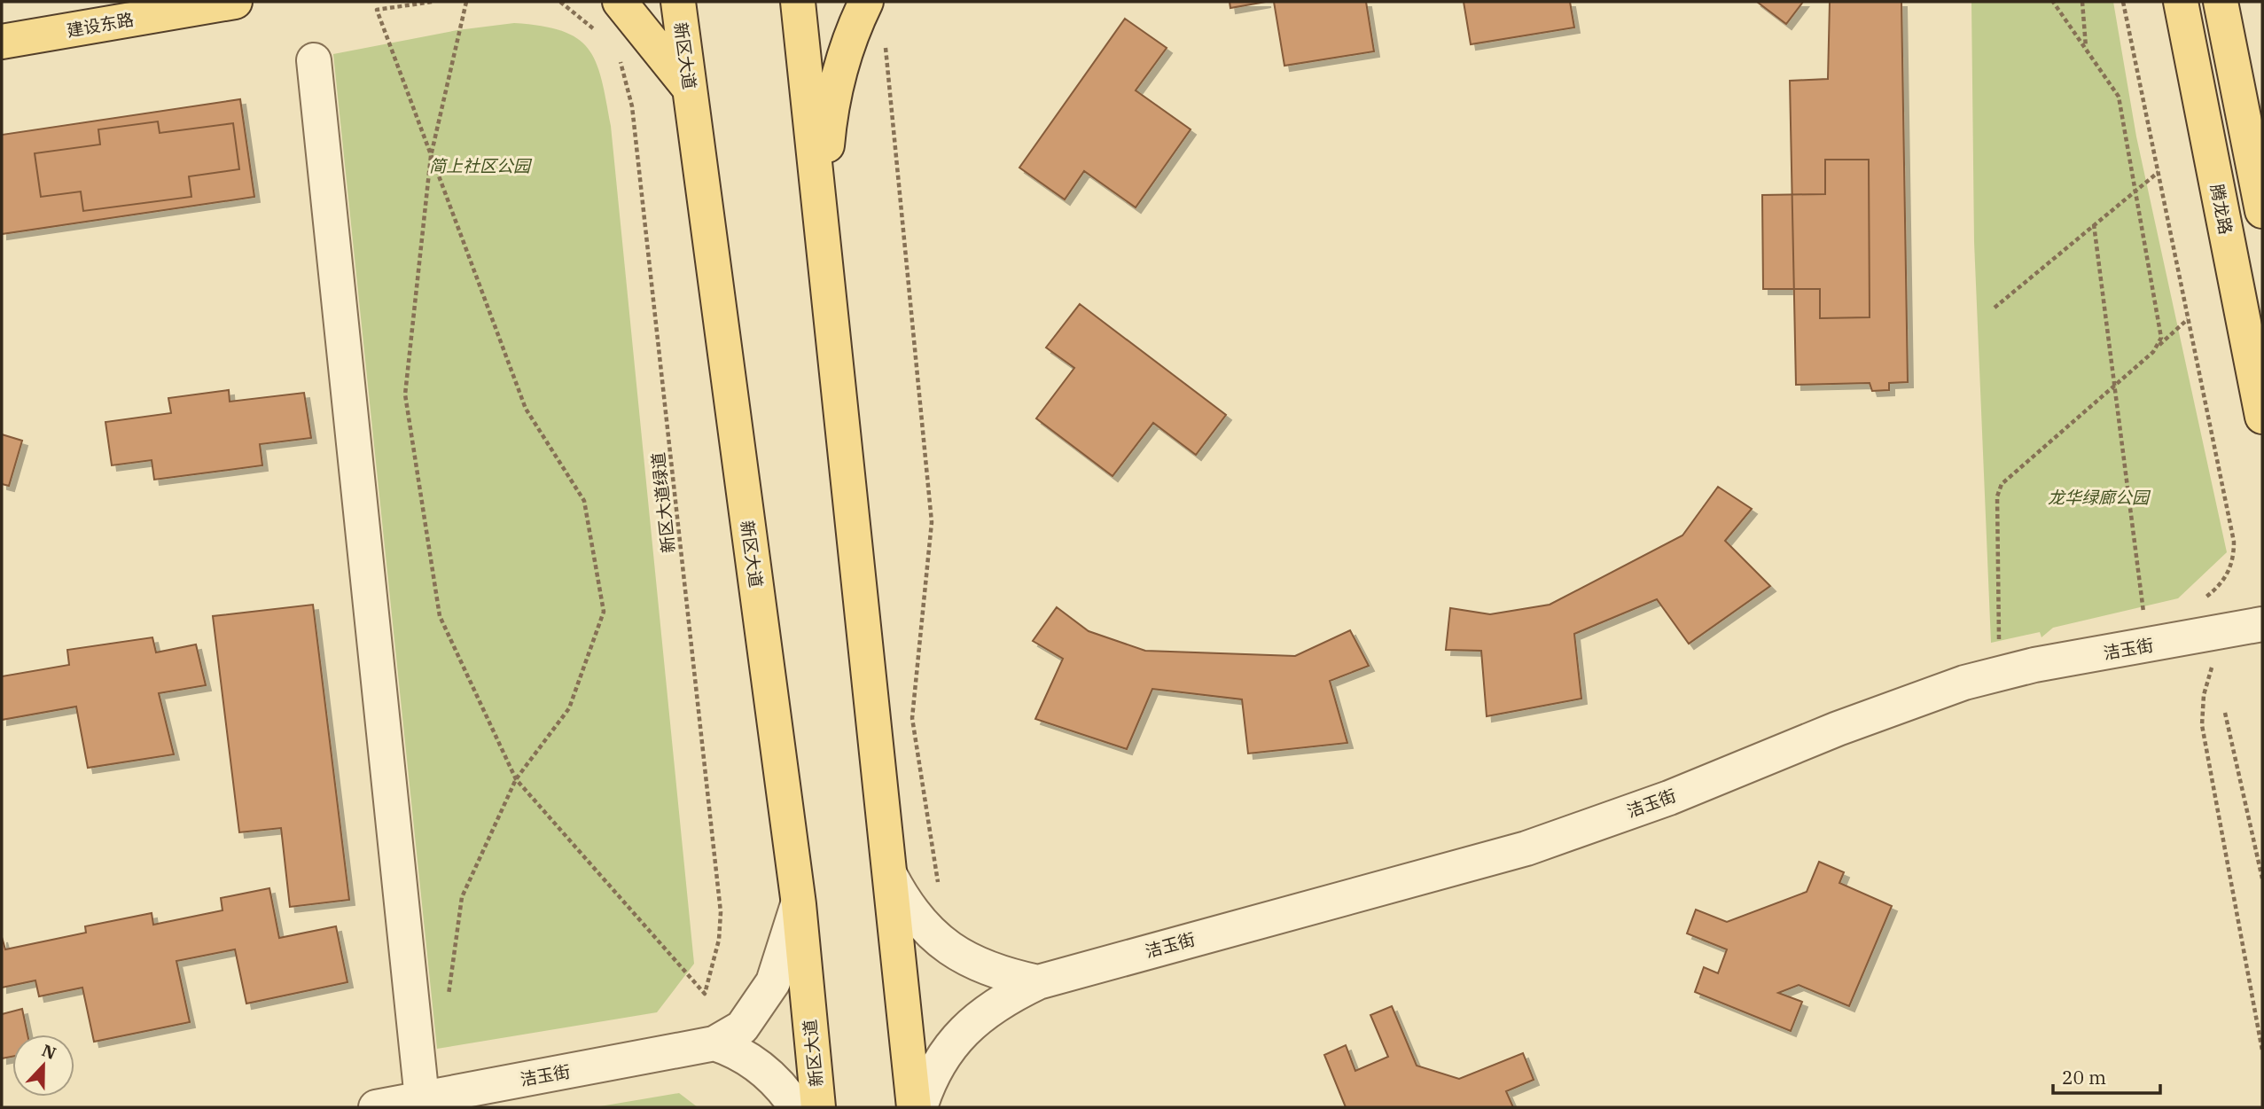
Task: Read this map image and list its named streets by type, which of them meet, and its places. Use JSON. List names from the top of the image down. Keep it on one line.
{"streets":{"main road":["建设东路","新区大道","腾龙路"],"street":["洁玉街"],"path":["新区大道绿道"]},"crossings":[["新区大道","洁玉街"]],"parks":["简上社区公园","龙华绿廊公园"],"scale_bar":"20 m","north":"top"}
